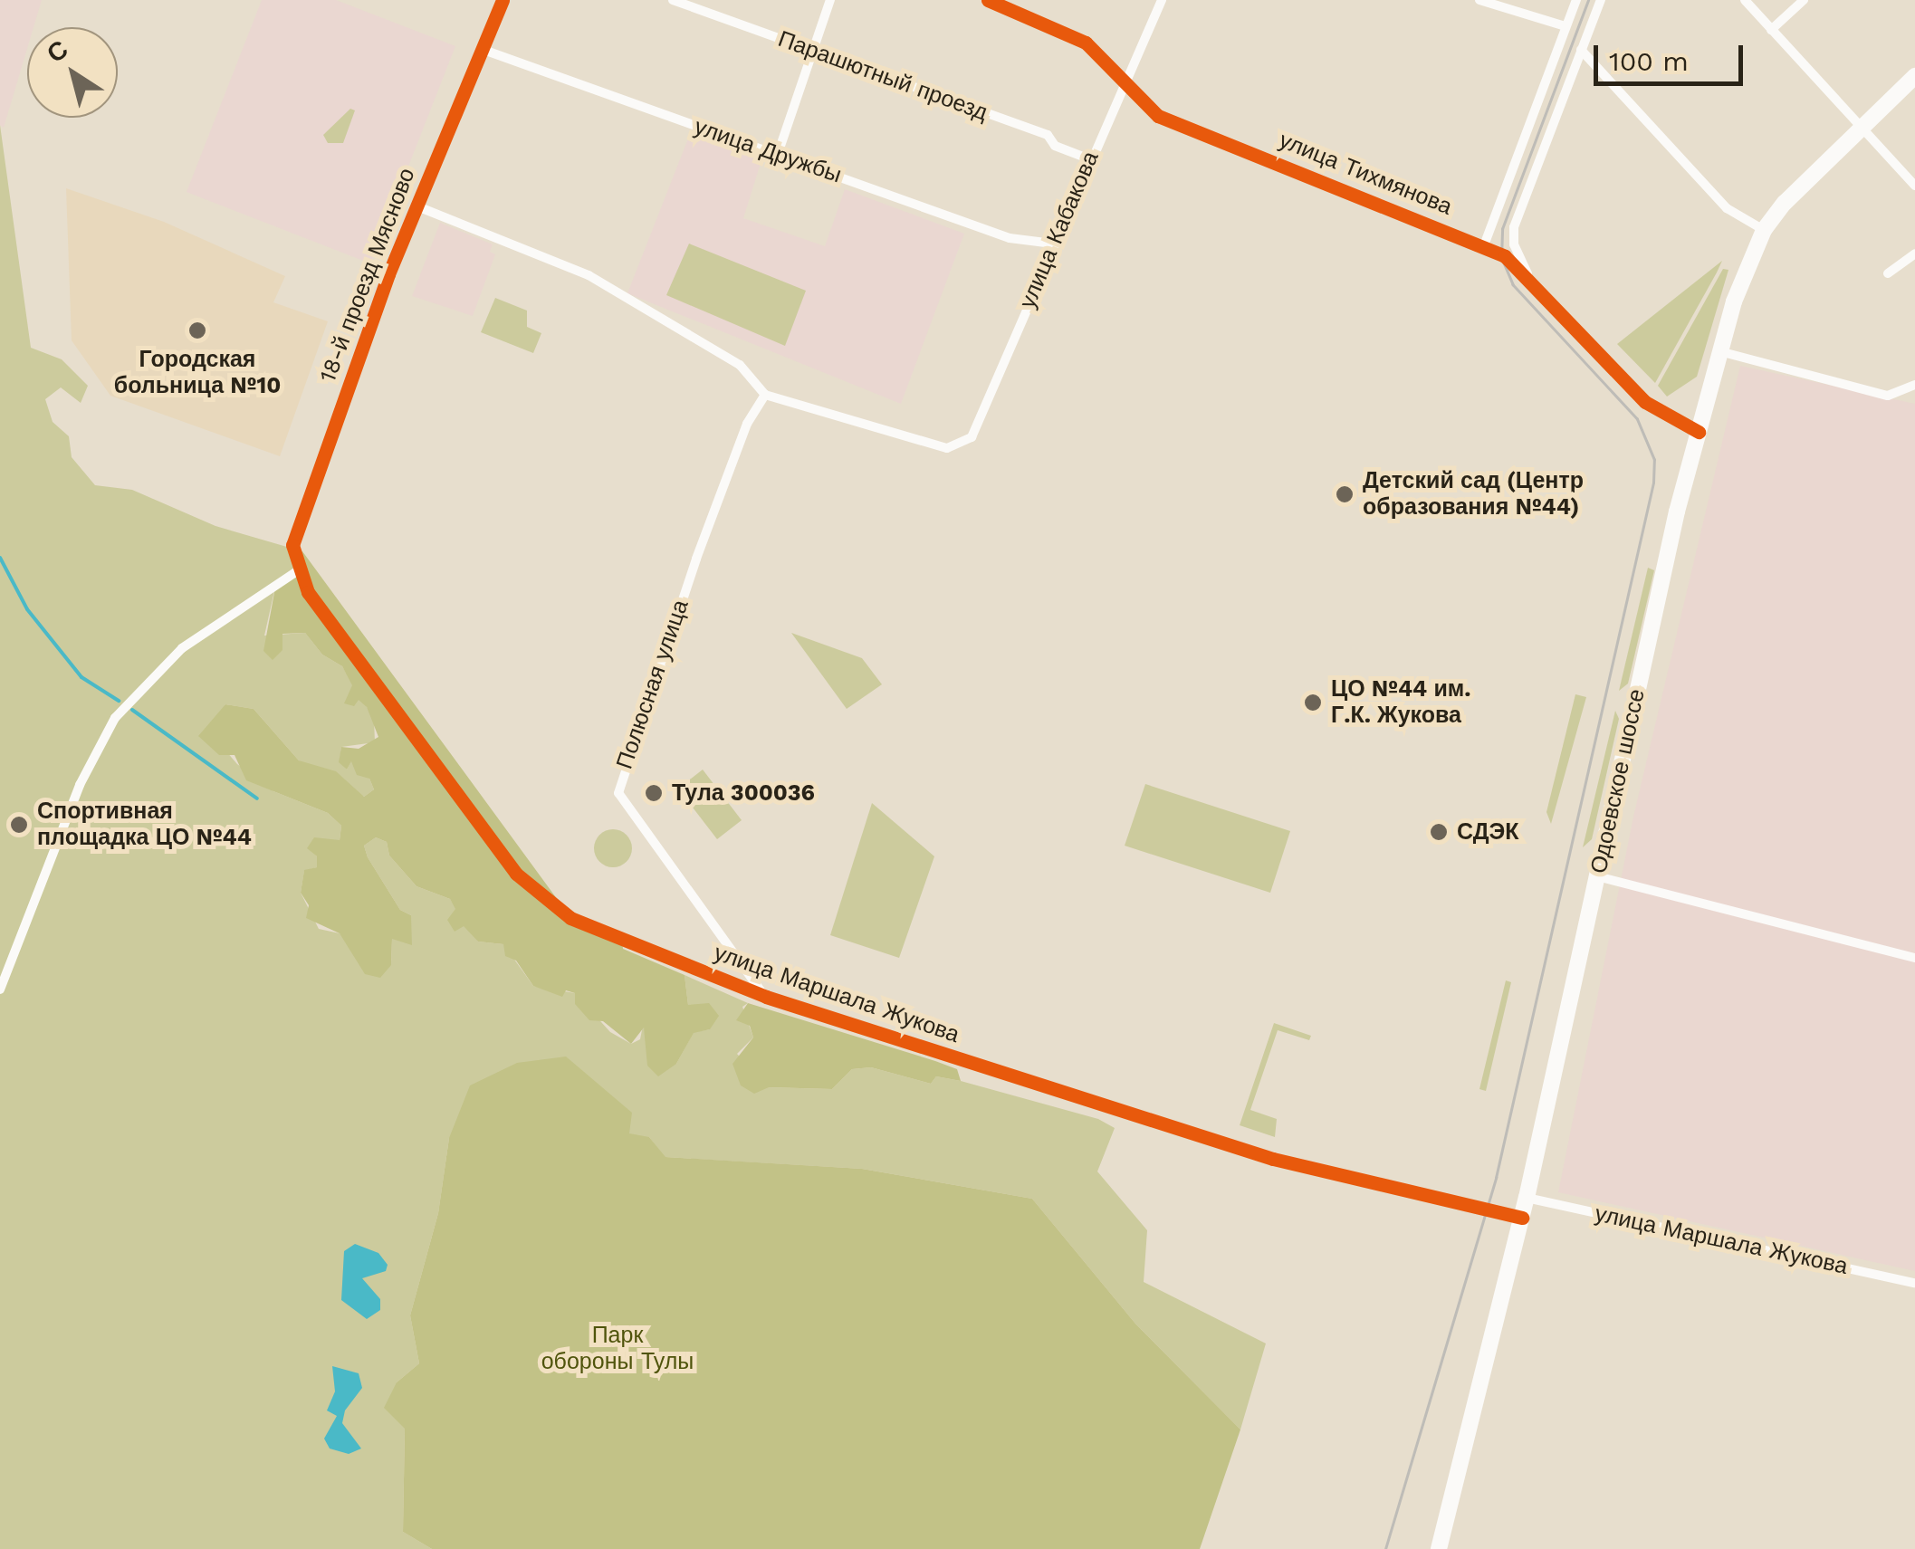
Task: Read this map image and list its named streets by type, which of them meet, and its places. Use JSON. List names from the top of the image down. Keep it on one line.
{"streets":{"main road":["Одоевское шоссе"],"street":["Парашютный проезд","улица Дружбы","улица Тихмянова","улица Кабакова","18-й проезд Мясново","Полюсная улица","улица Маршала Жукова"]},"crossings":[["Парашютный проезд","улица Кабакова"],["улица Дружбы","улица Кабакова"],["улица Дружбы","18-й проезд Мясново"],["улица Тихмянова","улица Кабакова"],["улица Тихмянова","Одоевское шоссе"],["улица Кабакова","Полюсная улица"],["18-й проезд Мясново","улица Маршала Жукова"],["Полюсная улица","улица Маршала Жукова"],["Одоевское шоссе","улица Маршала Жукова"]],"parks":["Парк обороны Тулы"],"places":["Городская больница №10","Детский сад (Центр образования №44)","ЦО №44 им. Г.К. Жукова","Тула 300036","Спортивная площадка ЦО №44","СДЭК"],"scale_bar":"100 m","north":"top left"}
